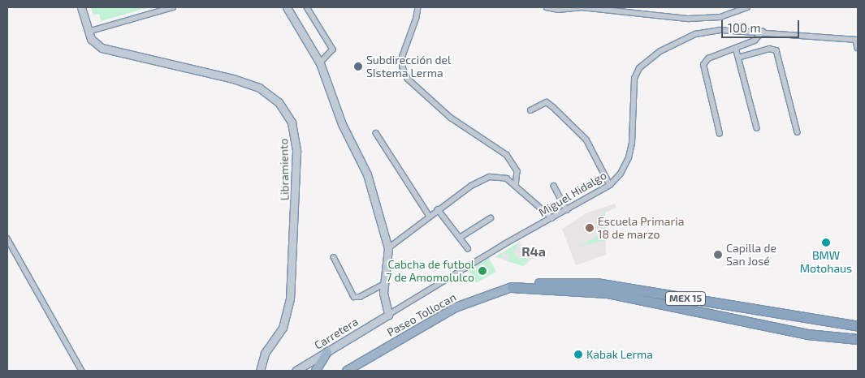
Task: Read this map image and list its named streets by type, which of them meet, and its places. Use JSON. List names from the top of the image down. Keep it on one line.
{"streets":{"highway":["MEX 15","Paseo Tollocan"],"main road":["Libramiento","Carretera"],"street":["Miguel Hidalgo"]},"crossings":[["Miguel Hidalgo","Carretera"],["MEX 15","Paseo Tollocan"]],"districts":["R4a"],"places":["Subdirección del SIstema Lerma","Escuela Primaria 18 de marzo","BMW Motohaus","Capilla de San José","Cabcha de futbol 7 de Amomolulco","Kabak Lerma"],"scale_bar":"100 m"}
